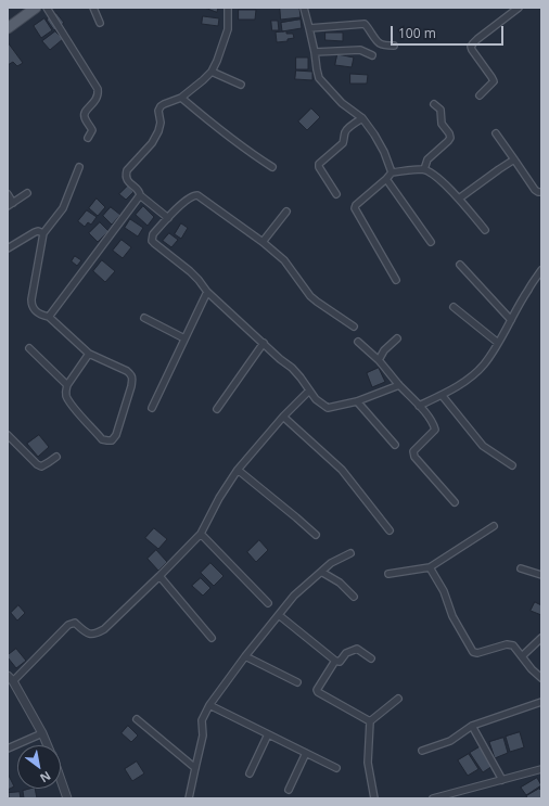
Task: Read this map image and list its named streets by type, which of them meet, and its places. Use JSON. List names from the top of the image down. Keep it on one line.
{"scale_bar":"100 m","north":"bottom right"}
